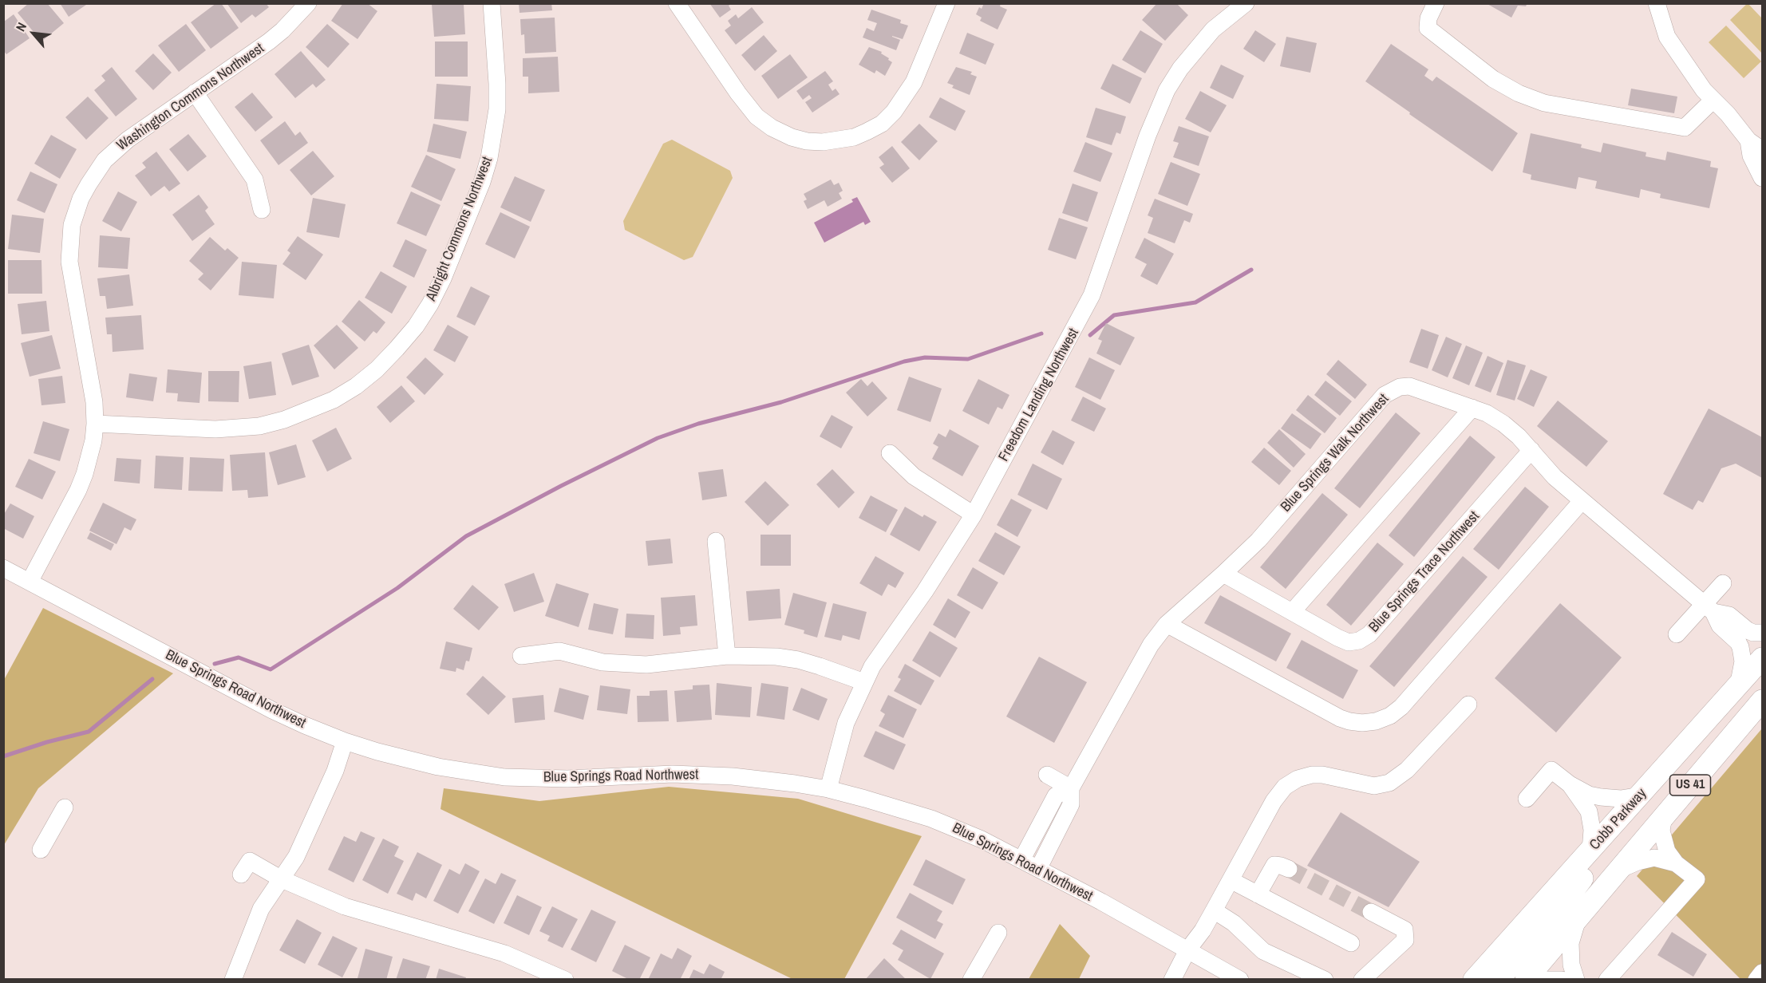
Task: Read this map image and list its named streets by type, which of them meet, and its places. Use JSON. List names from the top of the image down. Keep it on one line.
{"streets":{"main road":["US 41","Cobb Parkway"],"street":["Washington Commons Northwest","Albright Commons Northwest","Freedom Landing Northwest","Blue Springs Walk Northwest","Blue Springs Trace Northwest","Blue Springs Road Northwest"]},"crossings":[["Washington Commons Northwest","Albright Commons Northwest"],["Washington Commons Northwest","Blue Springs Road Northwest"],["Freedom Landing Northwest","Blue Springs Road Northwest"],["Blue Springs Walk Northwest","Blue Springs Trace Northwest"],["Blue Springs Walk Northwest","Blue Springs Road Northwest"],["Blue Springs Walk Northwest","Cobb Parkway"]],"north":"top left"}
